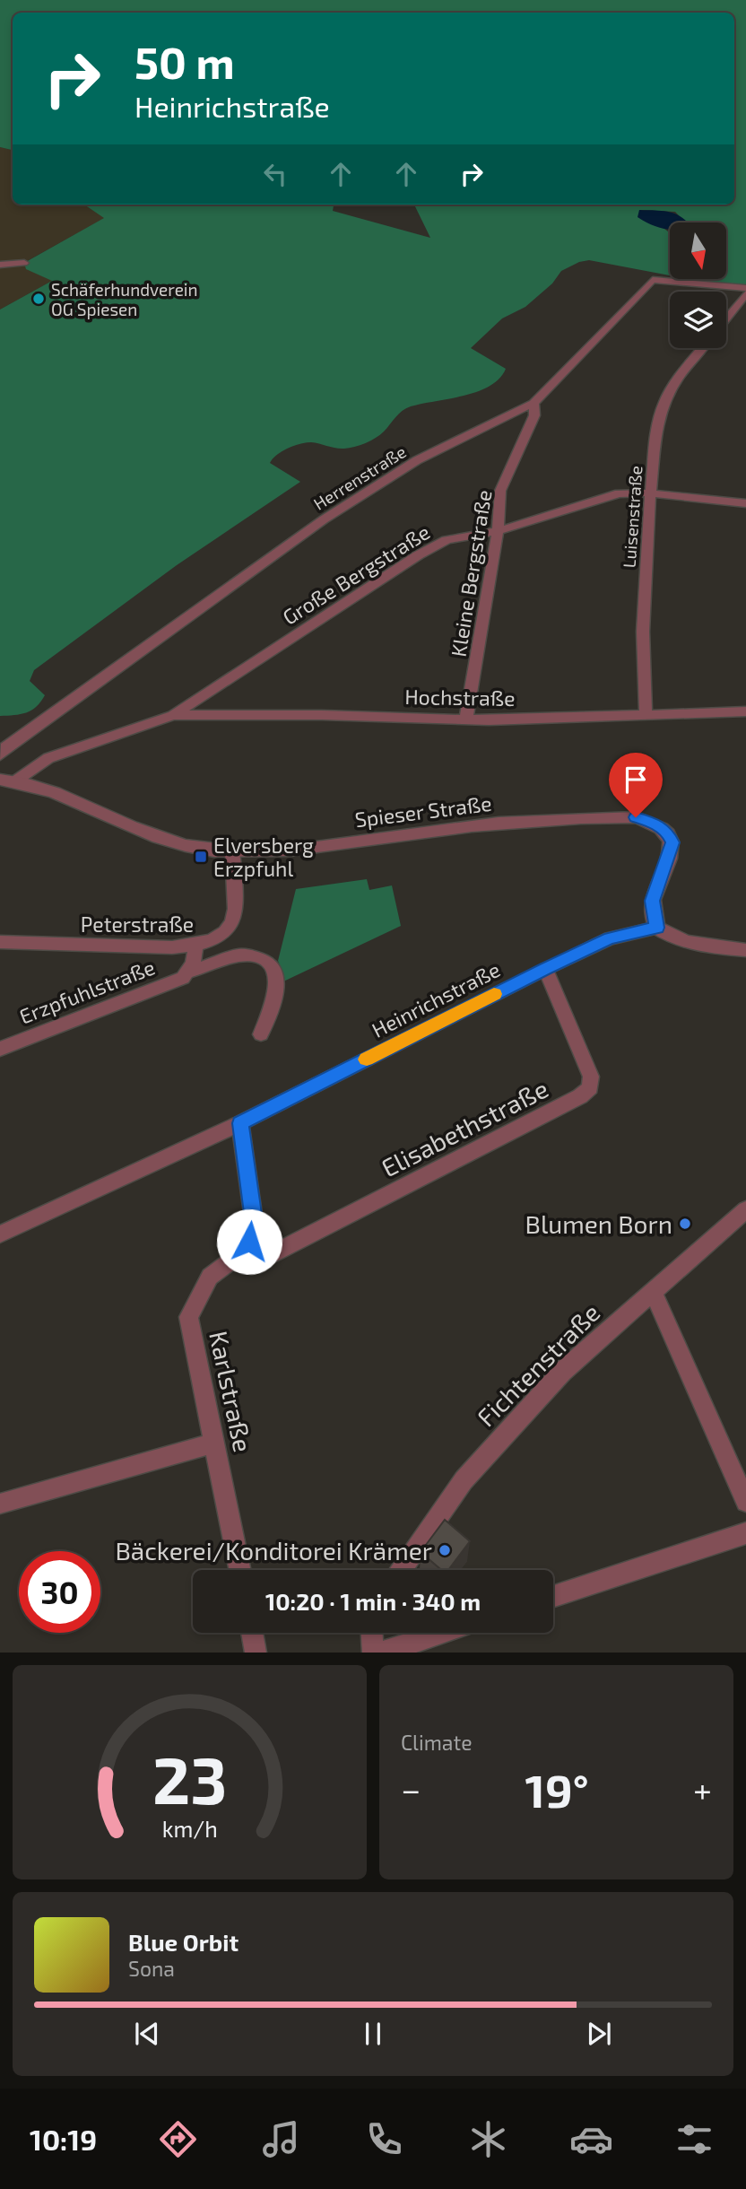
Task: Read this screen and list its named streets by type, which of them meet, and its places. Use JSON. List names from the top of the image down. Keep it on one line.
{"streets":{"street":["Herrenstraße","Luisenstraße","Kleine Bergstraße","Große Bergstraße","Hochstraße","Spieser Straße","Peterstraße","Erzpfuhlstraße","Heinrichstraße","Elisabethstraße","Fichtenstraße","Karlstraße"]},"crossings":[["Herrenstraße","Kleine Bergstraße"],["Luisenstraße","Große Bergstraße"],["Luisenstraße","Hochstraße"],["Kleine Bergstraße","Große Bergstraße"],["Kleine Bergstraße","Hochstraße"],["Große Bergstraße","Hochstraße"],["Große Bergstraße","Spieser Straße"],["Spieser Straße","Peterstraße"],["Spieser Straße","Heinrichstraße"],["Heinrichstraße","Elisabethstraße"],["Elisabethstraße","Karlstraße"]],"places":{"other":["Schäferhundverein OG Spiesen","Blumen Born","Bäckerei/Konditorei Krämer"],"transit":["Elversberg Erzpfuhl"]},"north":"bottom","page":{"turn":["50 m","Heinrichstraße"],"limit":"30","trip":"10:20 · 1 min · 340 m","tile":"Climate","heat":["−","19°","+"],"song":["Blue Orbit","Sona"],"tabs":"10:19","gauge":["23","km/h"]}}
